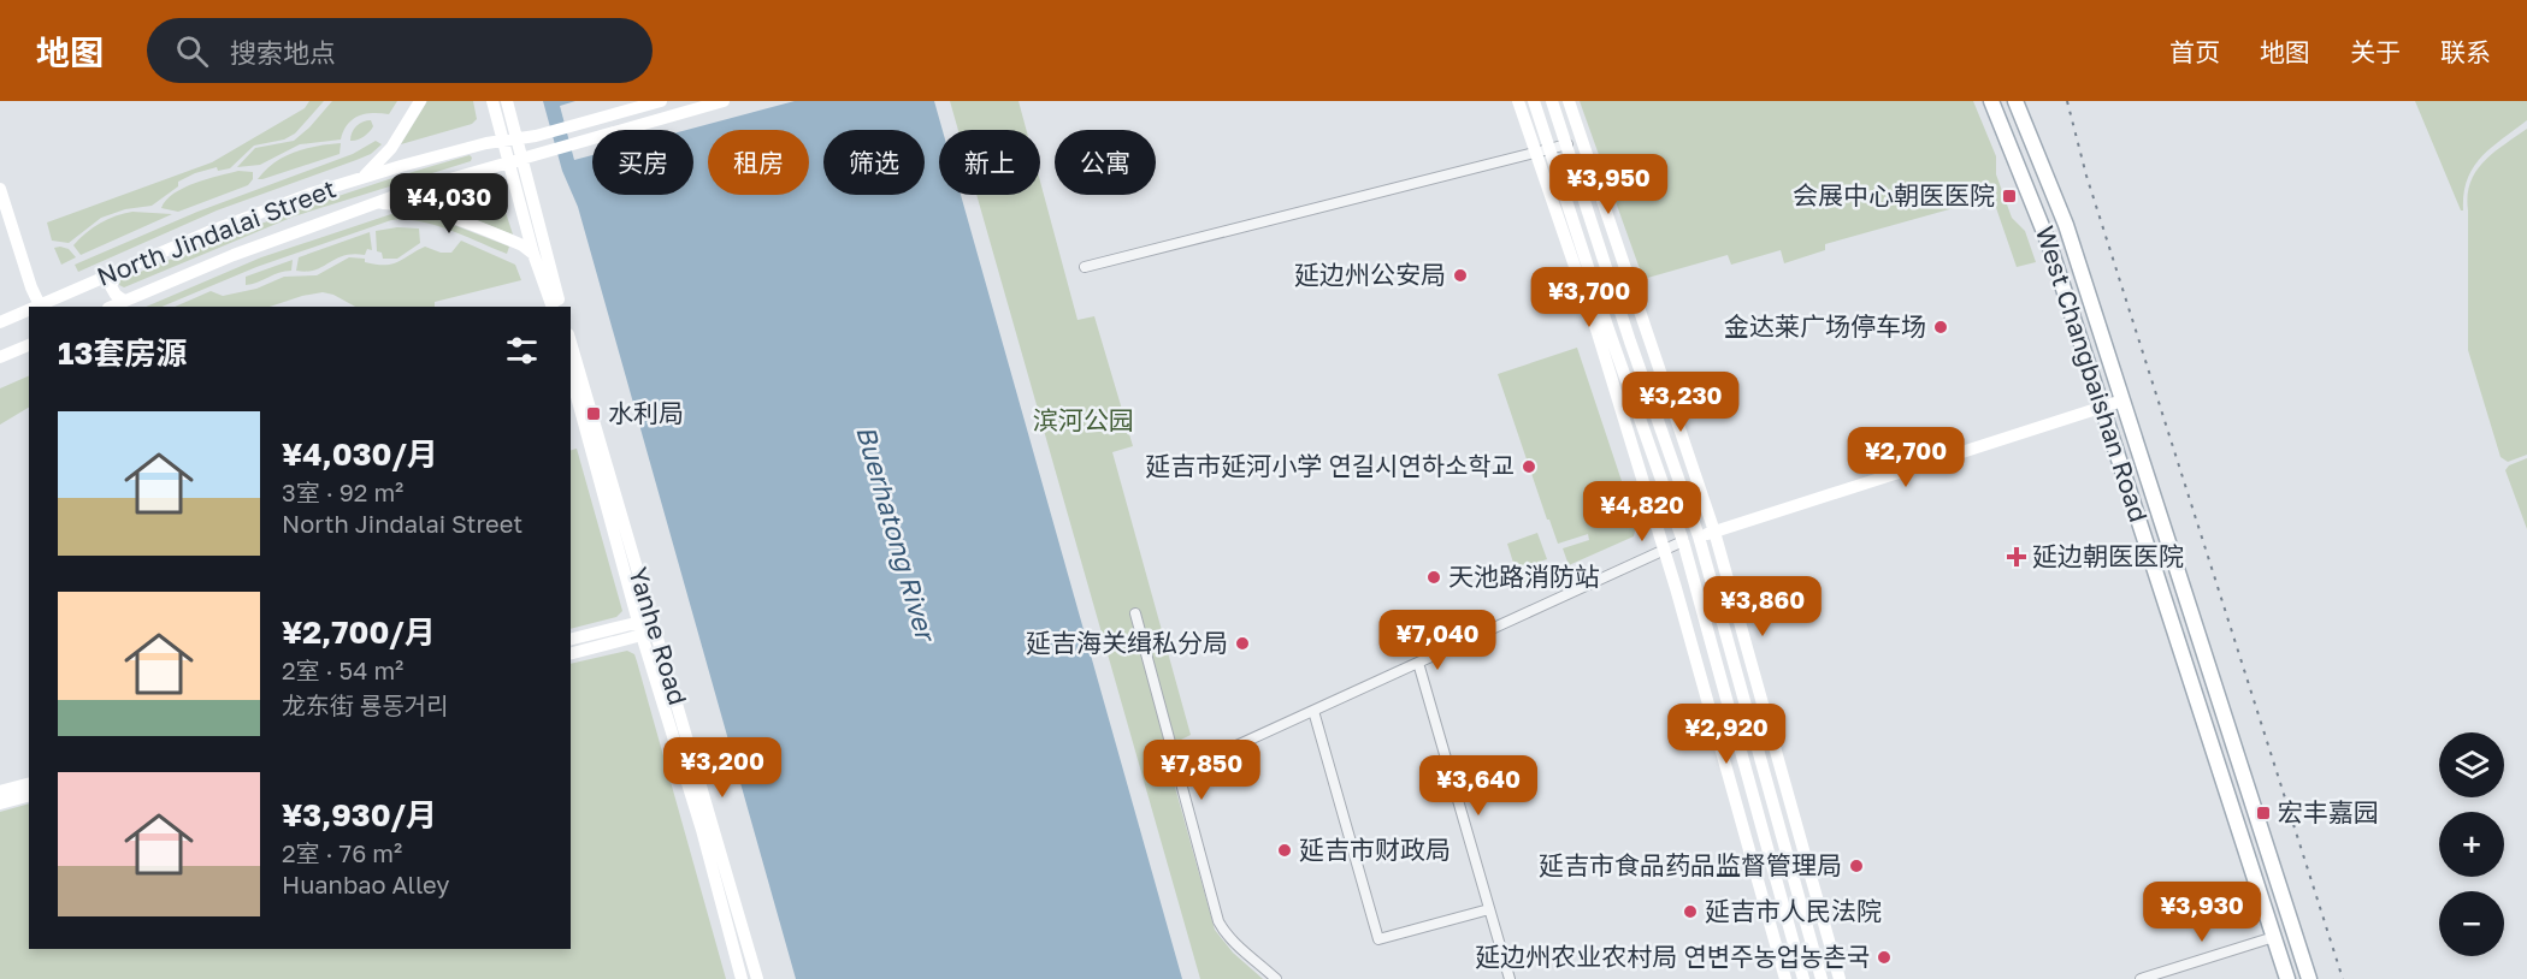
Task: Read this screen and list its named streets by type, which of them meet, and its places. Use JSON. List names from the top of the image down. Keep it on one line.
{"streets":{"main road":["North Jindalai Street","West Changbaishan Road","Yanhe Road"]},"water":["Buerhatong River"],"parks":["滨河公园"],"places":{"transit":["会展中心朝医医院","水利局","宏丰嘉园"],"other":["延边州公安局","金达莱广场停车场","延吉市延河小学 연길시연하소학교","天池路消防站","延吉海关缉私分局","延吉市财政局","延吉市食品药品监督管理局","延吉市人民法院","延边州农业农村局 연변주농업농촌국"],"health":["延边朝医医院"]},"page":{"header":"地图","search":"搜索地点","nav":["首页","地图","关于","联系"],"chip":["买房","租房","筛选","新上","公寓"],"price":["¥3,950","¥4,030","¥3,700","¥3,230","¥2,700","¥4,820","¥3,860","¥7,040","¥2,920","¥3,200","¥7,850","¥3,640","¥3,930"],"heading":"13套房源","list":[{"name":"¥4,030/月","note":"3室 · 92 m² · North Jindalai Street"},{"name":"¥2,700/月","note":"2室 · 54 m² · 龙东街 룡동거리"},{"name":"¥3,930/月","note":"2室 · 76 m² · Huanbao Alley"}],"map_buttons":["+","−"]}}
